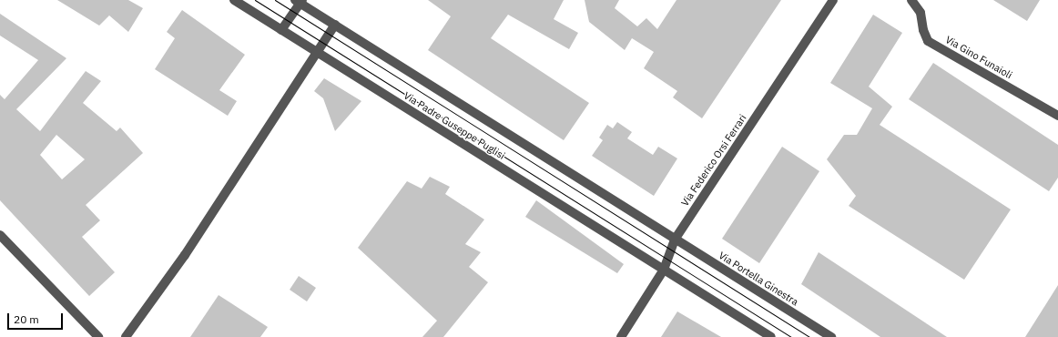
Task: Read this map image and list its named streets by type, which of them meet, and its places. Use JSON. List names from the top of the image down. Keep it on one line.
{"streets":{"street":["Via Gino Funaioli","Via Padre Guseppe Puglisi","Via Federico Orsi Ferrari","Via Portella Ginestra"]},"crossings":[["Via Padre Guseppe Puglisi","Via Federico Orsi Ferrari"],["Via Federico Orsi Ferrari","Via Portella Ginestra"]],"scale_bar":"20 m"}
